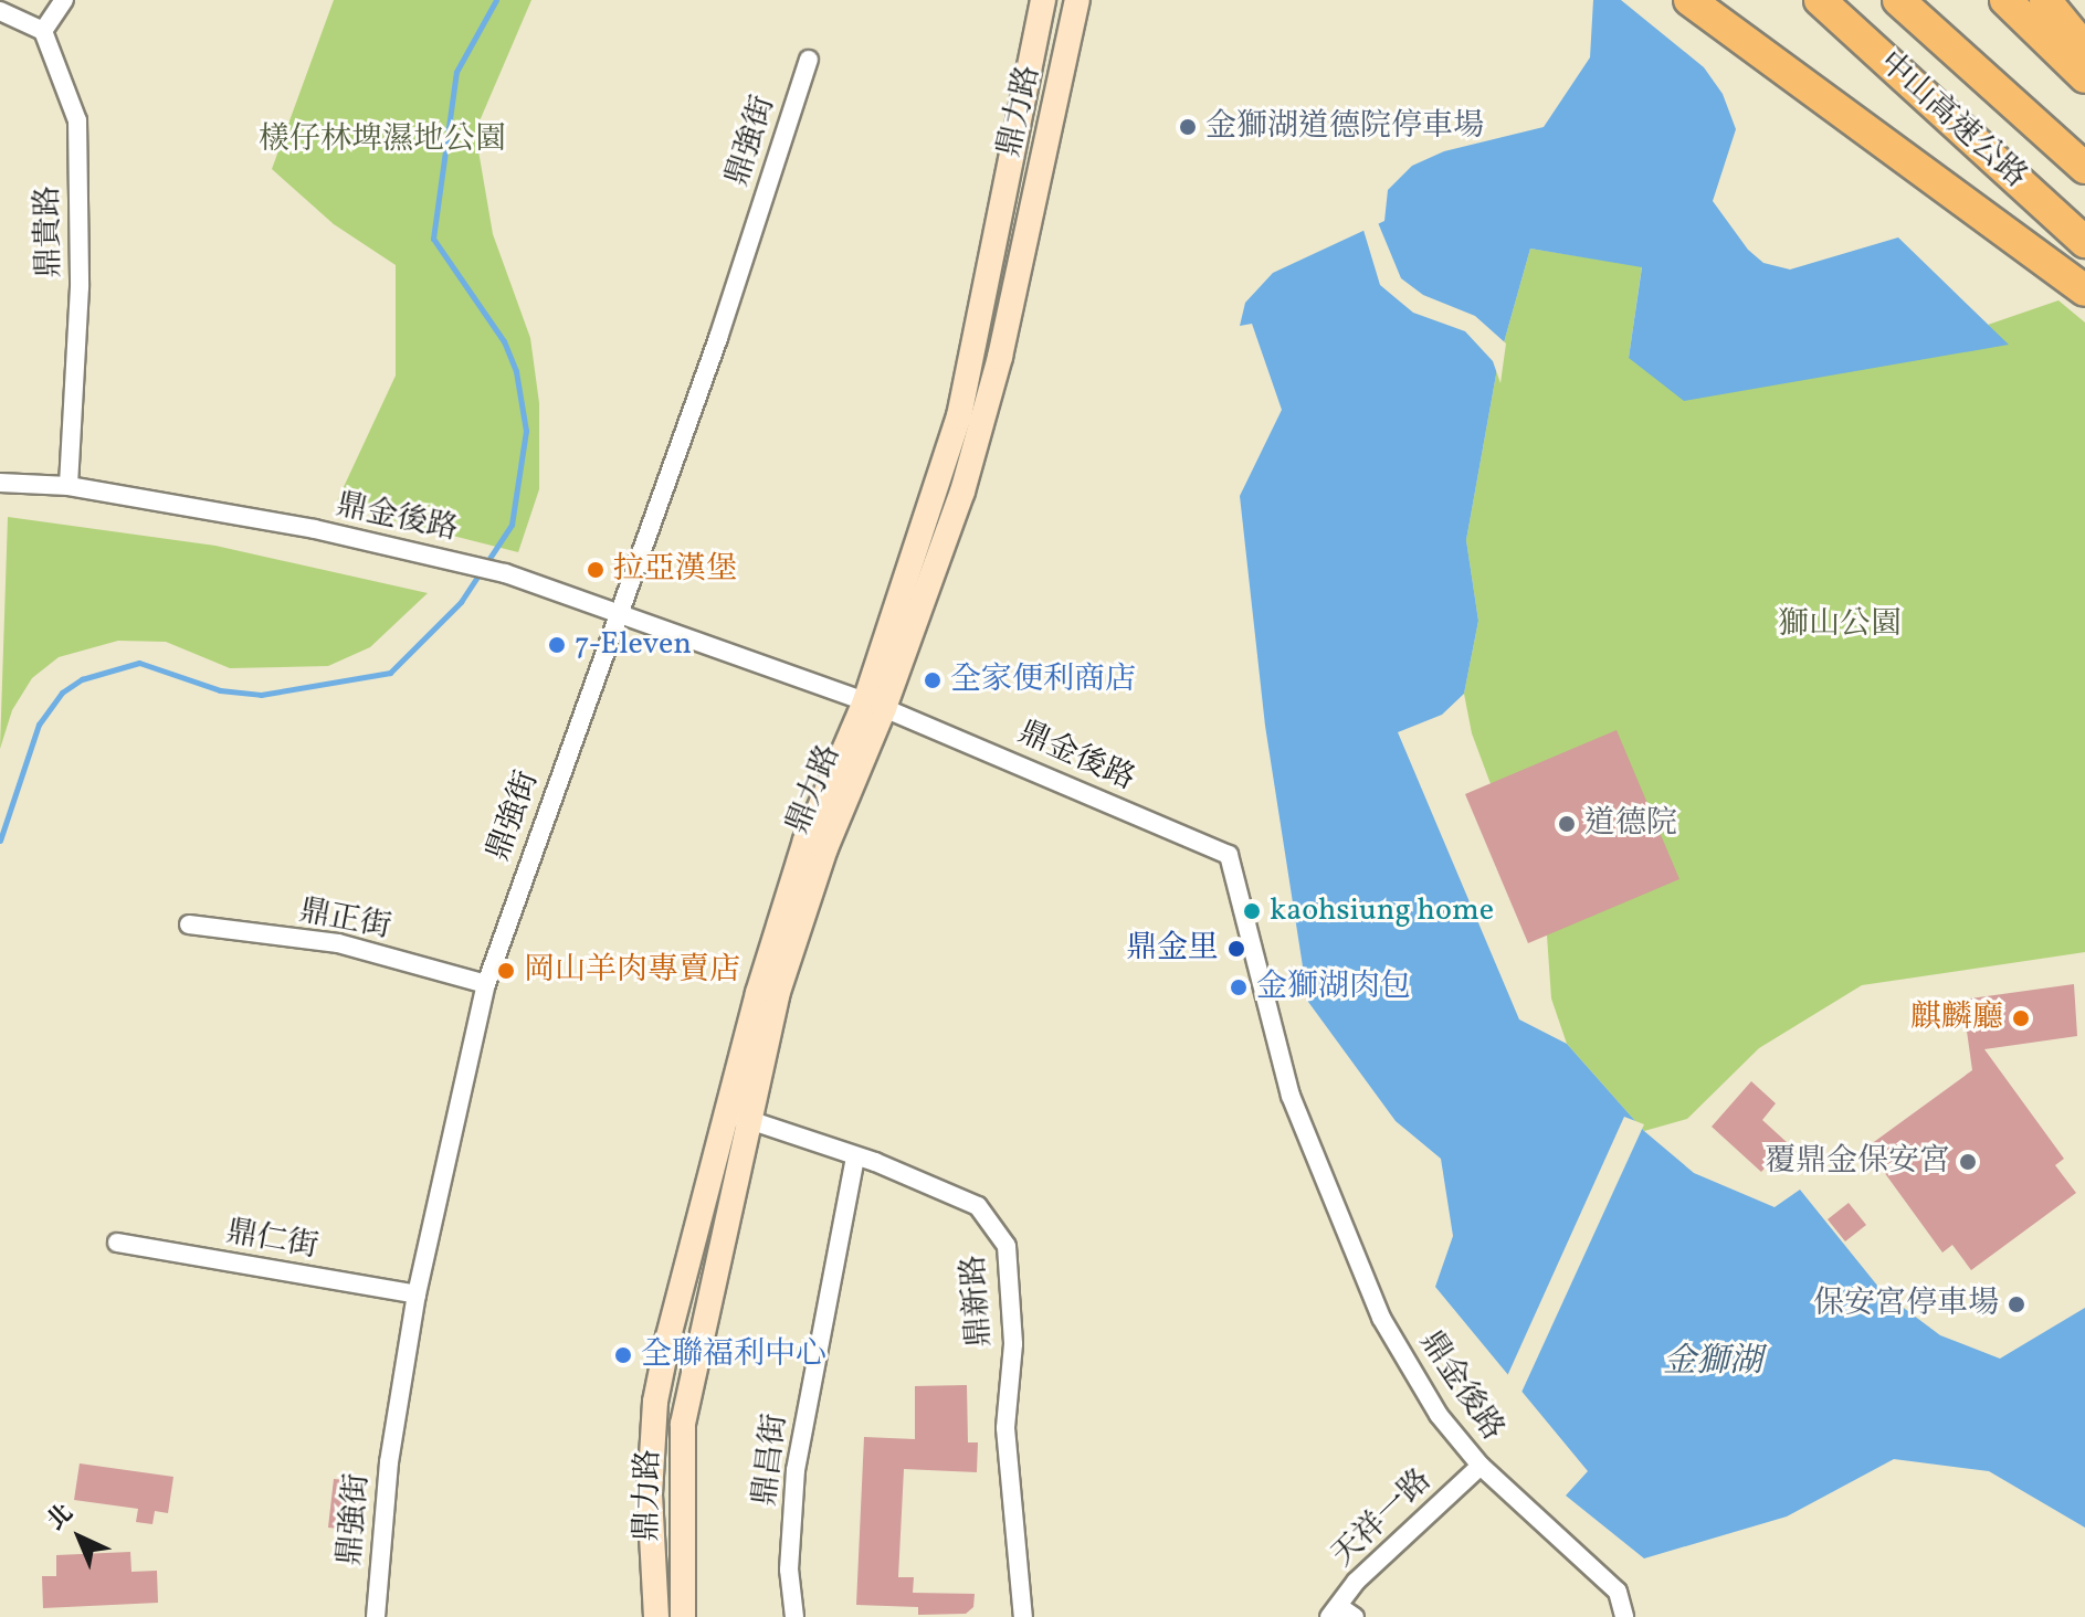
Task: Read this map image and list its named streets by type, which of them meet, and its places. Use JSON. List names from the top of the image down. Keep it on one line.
{"streets":{"highway":["中山高速公路"],"street":["鼎力路","鼎強街","鼎貴路","鼎金後路","鼎正街","鼎仁街","鼎新路","鼎昌街","天祥一路"]},"crossings":[["鼎力路","鼎金後路"],["鼎力路","鼎新路"],["鼎強街","鼎金後路"],["鼎強街","鼎正街"],["鼎強街","鼎仁街"],["鼎貴路","鼎金後路"],["鼎金後路","天祥一路"],["鼎新路","鼎昌街"]],"water":["金獅湖"],"parks":["檨仔林埤濕地公園","獅山公園"],"places":["金獅湖道德院停車場","拉亞漢堡","7-Eleven","全家便利商店","道德院","kaohsiung home","鼎金里","岡山羊肉專賣店","金獅湖肉包","麒麟廳","覆鼎金保安宮","保安宮停車場","全聯福利中心"],"north":"top left"}
